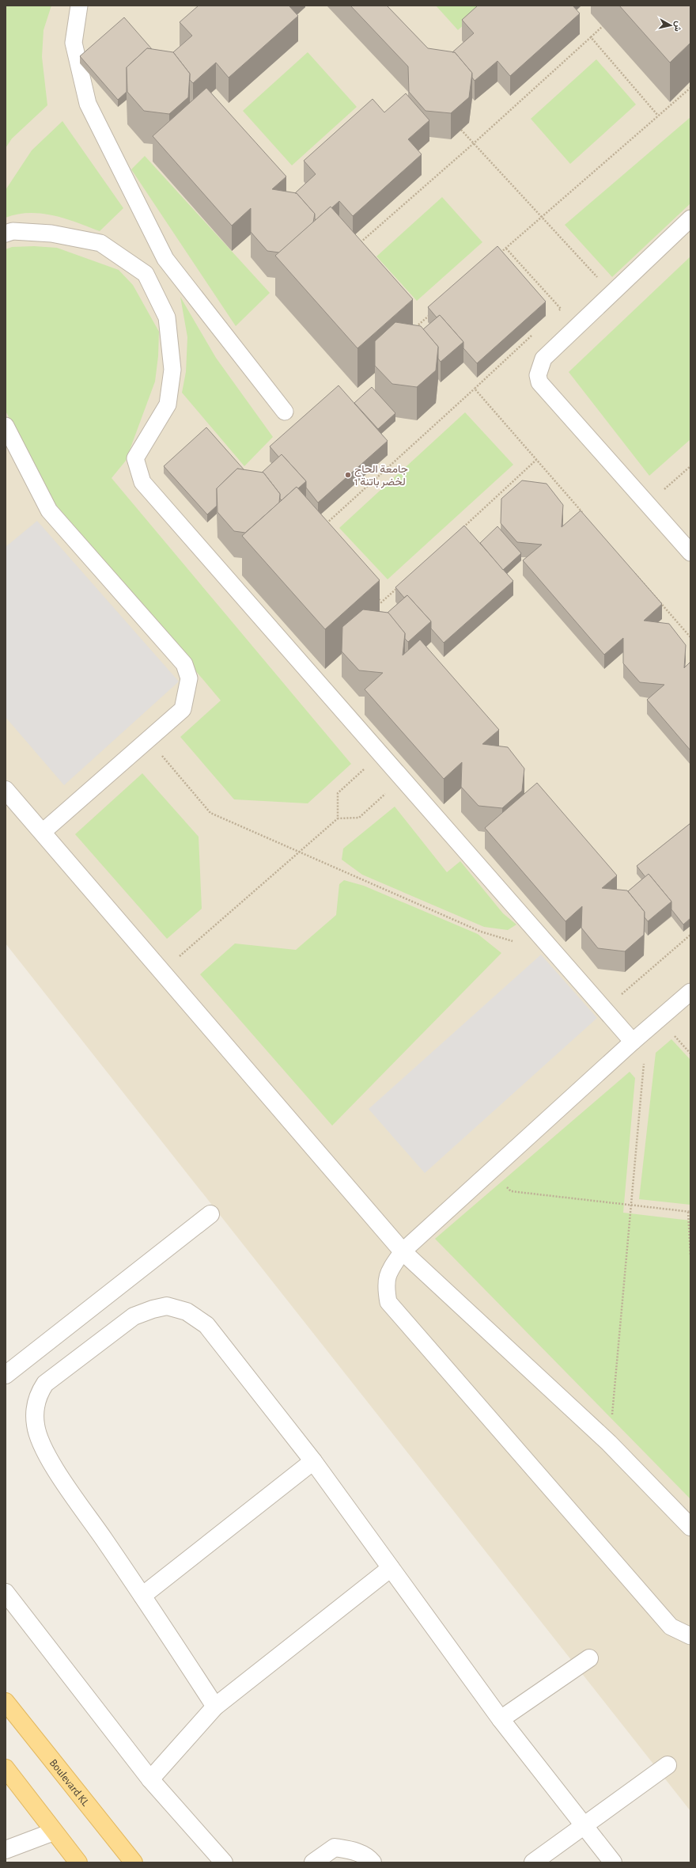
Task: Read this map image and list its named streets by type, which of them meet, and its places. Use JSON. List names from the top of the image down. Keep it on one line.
{"streets":{"main road":["Boulevard KL"]},"places":["جامعة الحاج لخضر باتنة 1"],"north":"right"}
